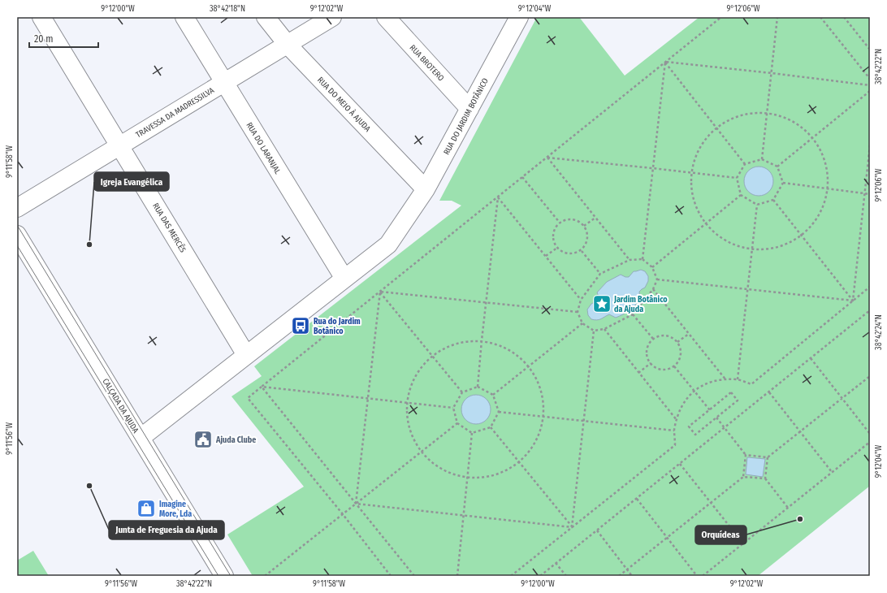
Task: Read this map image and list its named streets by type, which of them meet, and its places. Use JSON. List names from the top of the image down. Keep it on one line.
{"streets":{"street":["RUA BROTERO","RUA DO MEIO À AJUDA","TRAVESSA DA MADRESSILVA","RUA DO JARDIM BOTÂNICO","RUA DO LARANJAL","RUA DAS MERCÊS","CALÇADA DA AJUDA"]},"crossings":[["RUA BROTERO","RUA DO JARDIM BOTÂNICO"],["RUA DO MEIO À AJUDA","TRAVESSA DA MADRESSILVA"],["RUA DO MEIO À AJUDA","RUA DO JARDIM BOTÂNICO"],["TRAVESSA DA MADRESSILVA","RUA DO LARANJAL"],["TRAVESSA DA MADRESSILVA","RUA DAS MERCÊS"],["RUA DO JARDIM BOTÂNICO","RUA DO LARANJAL"],["RUA DO JARDIM BOTÂNICO","RUA DAS MERCÊS"],["RUA DO JARDIM BOTÂNICO","CALÇADA DA AJUDA"]],"places":{"other":["Igreja Evangélica","Junta de Freguesia da Ajuda","Orquídeas"],"place":["Jardim Botânico da Ajuda"],"bus stop":["Rua do Jardim Botânico"],"public building":["Ajuda Clube"],"shop":["Imagine More, Lda"]},"scale_bar":"20 m","coordinates":["9°12'00\"W","38°42'18\"N","9°12'02\"W","9°12'04\"W","9°12'06\"W","38°42'22\"N","9°11'58\"W","38°42'24\"N","9°11'56\"W"]}
